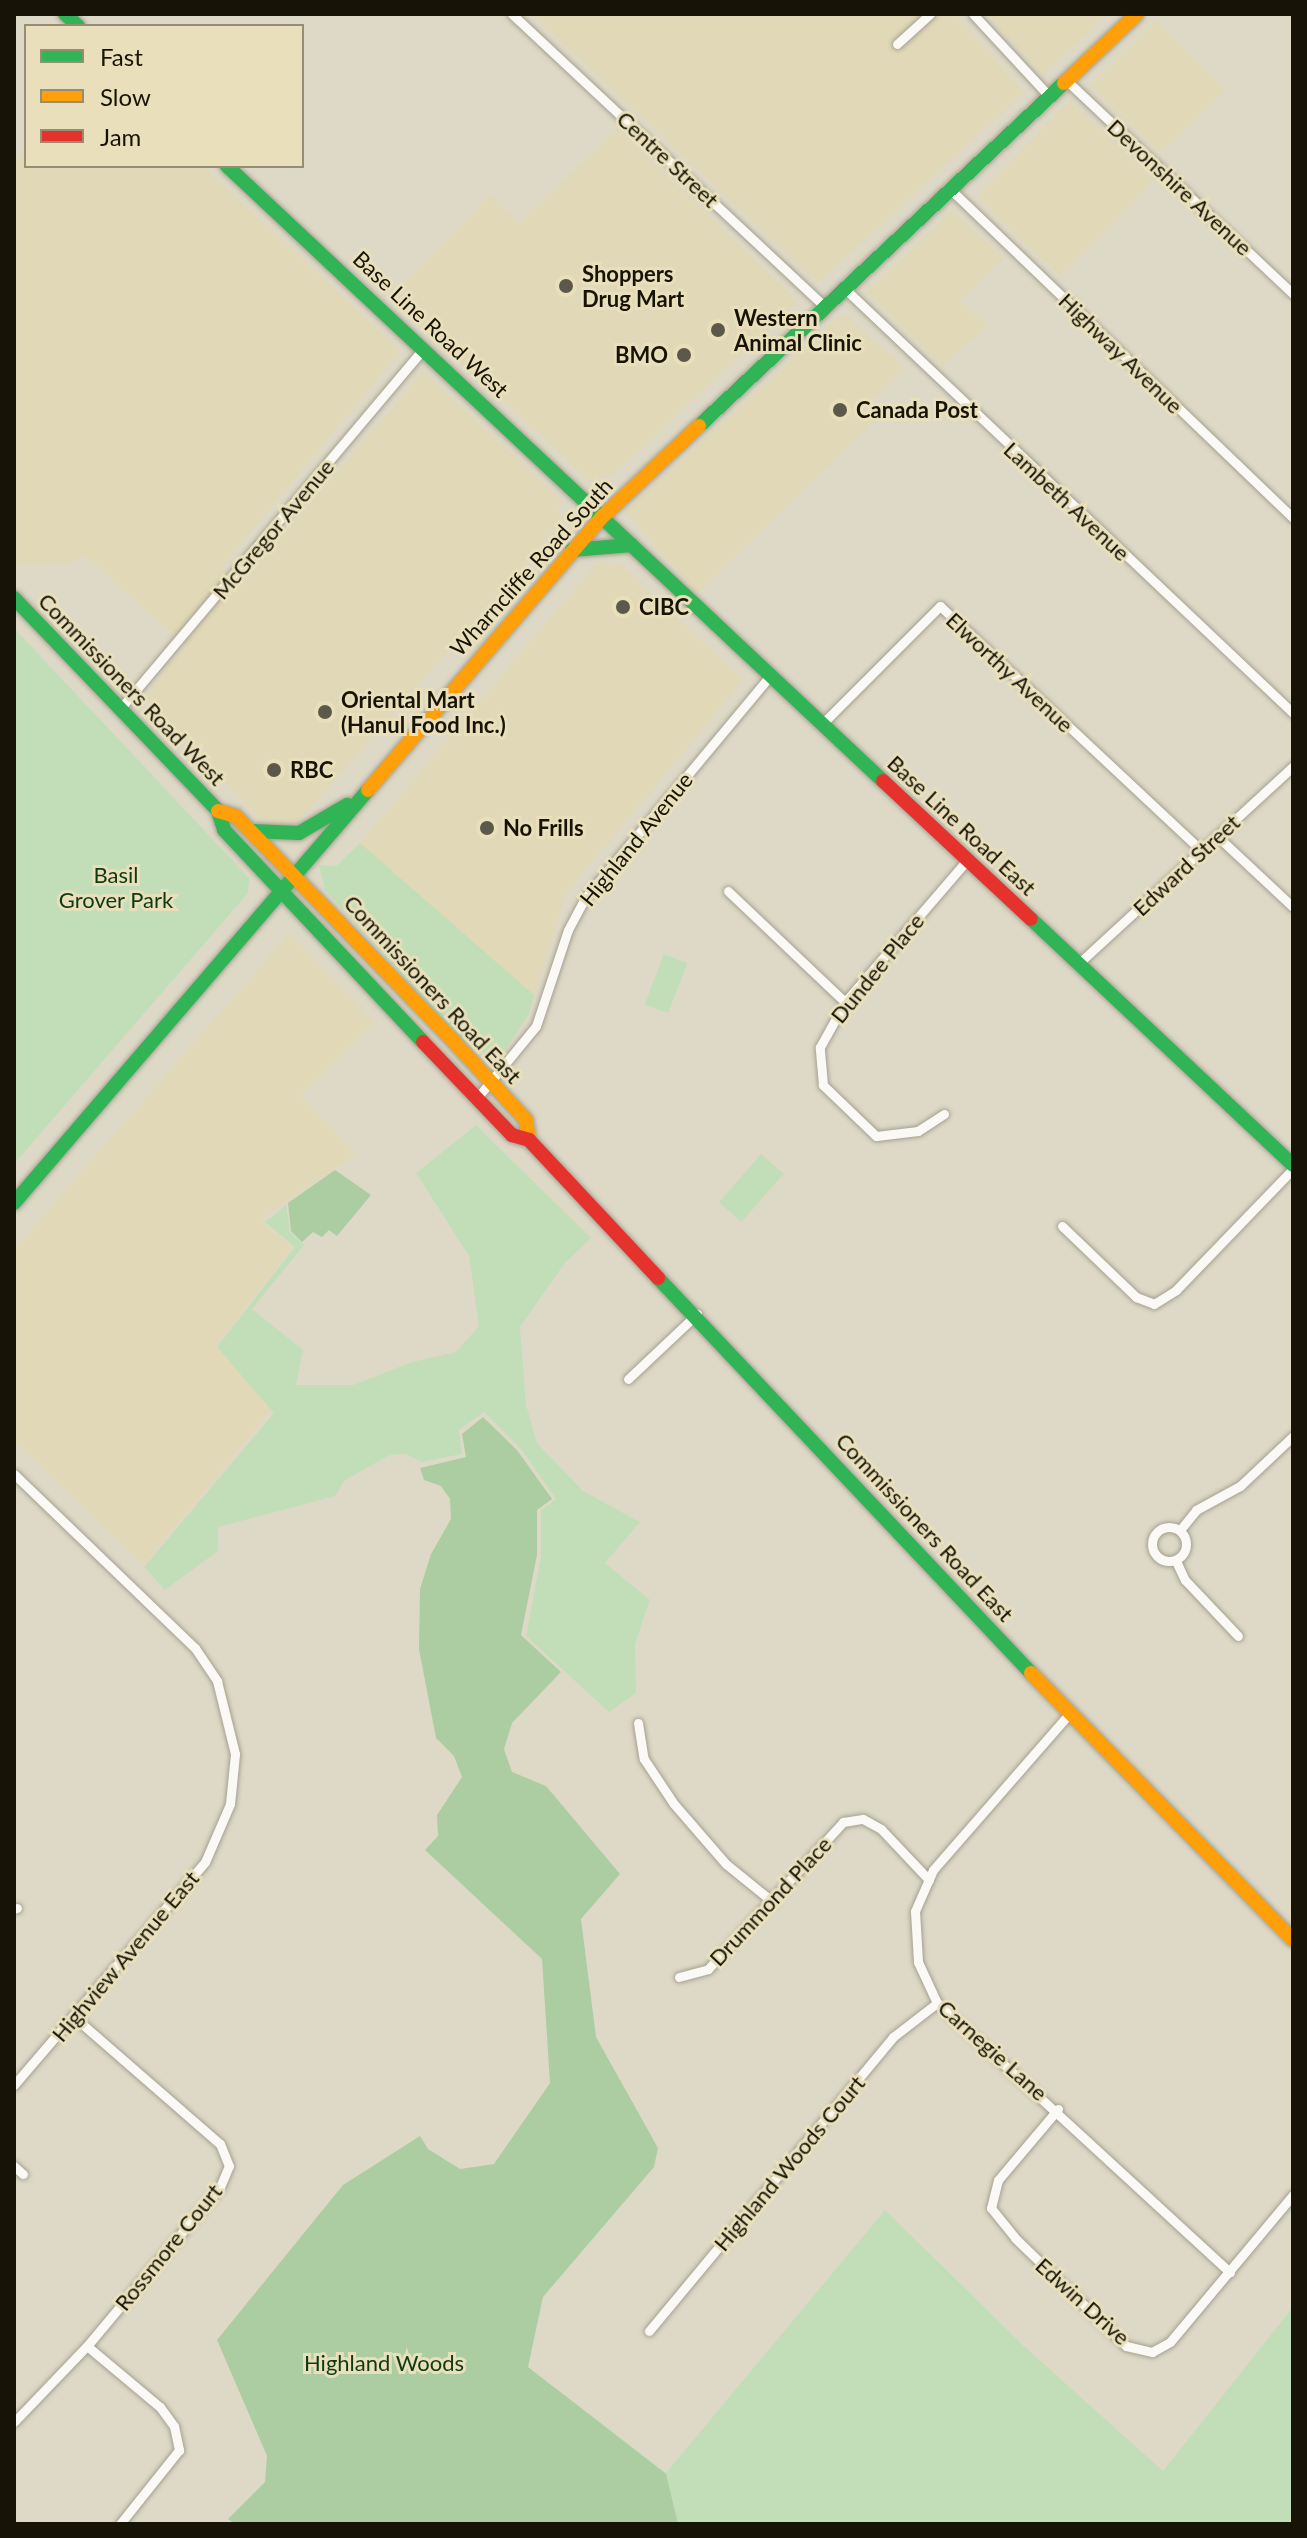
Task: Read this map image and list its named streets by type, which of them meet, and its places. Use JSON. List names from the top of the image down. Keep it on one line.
{"streets":{"main road":["Base Line Road West","Wharncliffe Road South","Commissioners Road West","Base Line Road East","Commissioners Road East"],"street":["Centre Street","Devonshire Avenue","Highway Avenue","Lambeth Avenue","McGregor Avenue","Elworthy Avenue","Highland Avenue","Edward Street","Dundee Place","Drummond Place","Highview Avenue East","Carnegie Lane","Highland Woods Court","Rossmore Court","Edwin Drive"]},"crossings":[["Centre Street","Wharncliffe Road South"],["Devonshire Avenue","Wharncliffe Road South"],["Base Line Road West","McGregor Avenue"],["Base Line Road West","Wharncliffe Road South"],["Base Line Road West","Base Line Road East"],["Highway Avenue","Wharncliffe Road South"],["Lambeth Avenue","Wharncliffe Road South"],["McGregor Avenue","Commissioners Road West"],["Wharncliffe Road South","Commissioners Road West"],["Wharncliffe Road South","Base Line Road East"],["Wharncliffe Road South","Commissioners Road East"],["Elworthy Avenue","Base Line Road East"],["Elworthy Avenue","Edward Street"],["Commissioners Road West","Commissioners Road East"],["Base Line Road East","Highland Avenue"],["Base Line Road East","Edward Street"],["Base Line Road East","Dundee Place"],["Highland Avenue","Commissioners Road East"],["Commissioners Road East","Carnegie Lane"],["Drummond Place","Carnegie Lane"],["Highview Avenue East","Rossmore Court"],["Carnegie Lane","Highland Woods Court"],["Carnegie Lane","Edwin Drive"]],"parks":["Basil Grover Park","Highland Woods"],"places":["Shoppers Drug Mart","Western Animal Clinic","BMO","Canada Post","CIBC","Oriental Mart (Hanul Food Inc.)","RBC","No Frills"],"legend":["Fast","Slow","Jam"]}
